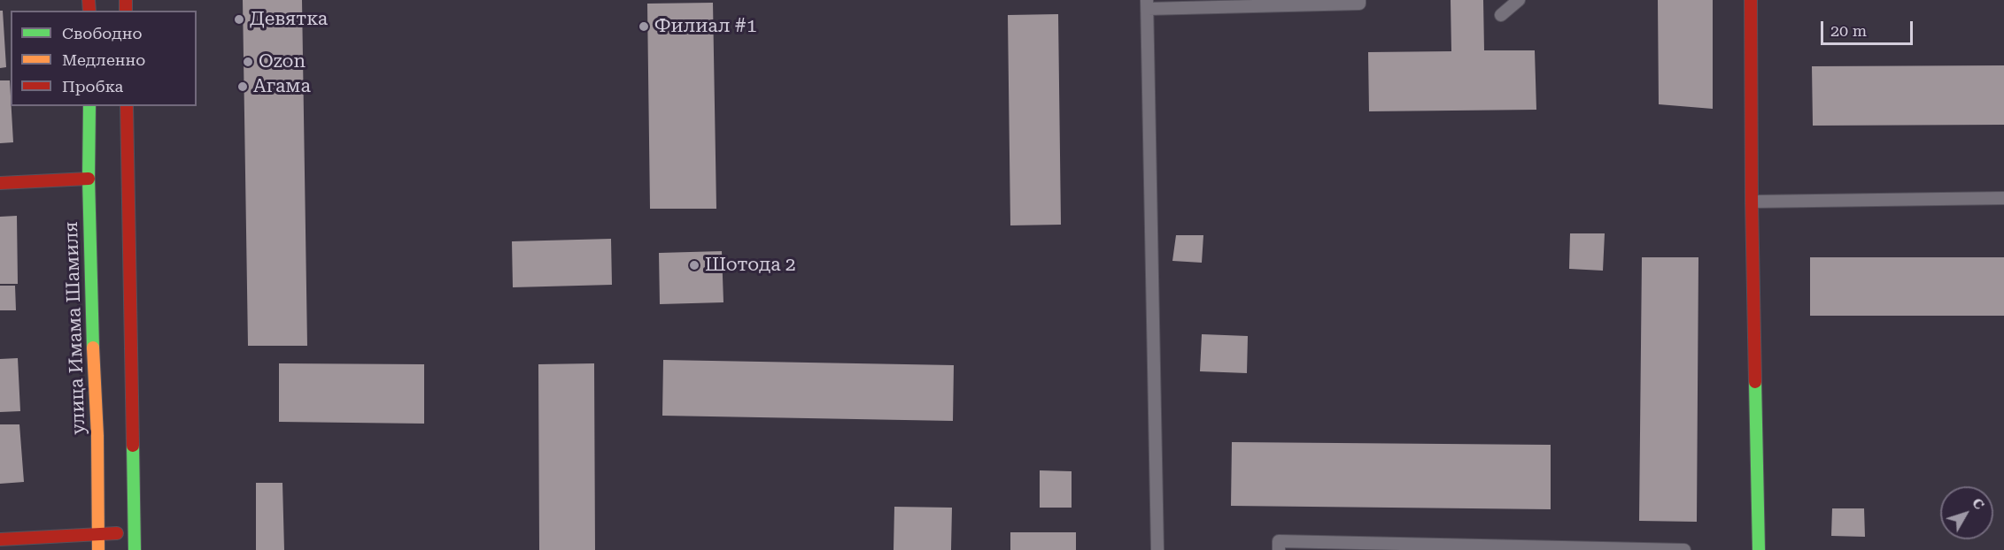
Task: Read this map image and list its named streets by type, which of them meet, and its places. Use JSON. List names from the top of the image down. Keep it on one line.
{"streets":{"main road":["улица Имама Шамиля"]},"places":["Девятка","Филиал #1","Ozon","Агама","Шотода 2"],"legend":["Свободно","Медленно","Пробка"],"scale_bar":"20 m","north":"top right"}
